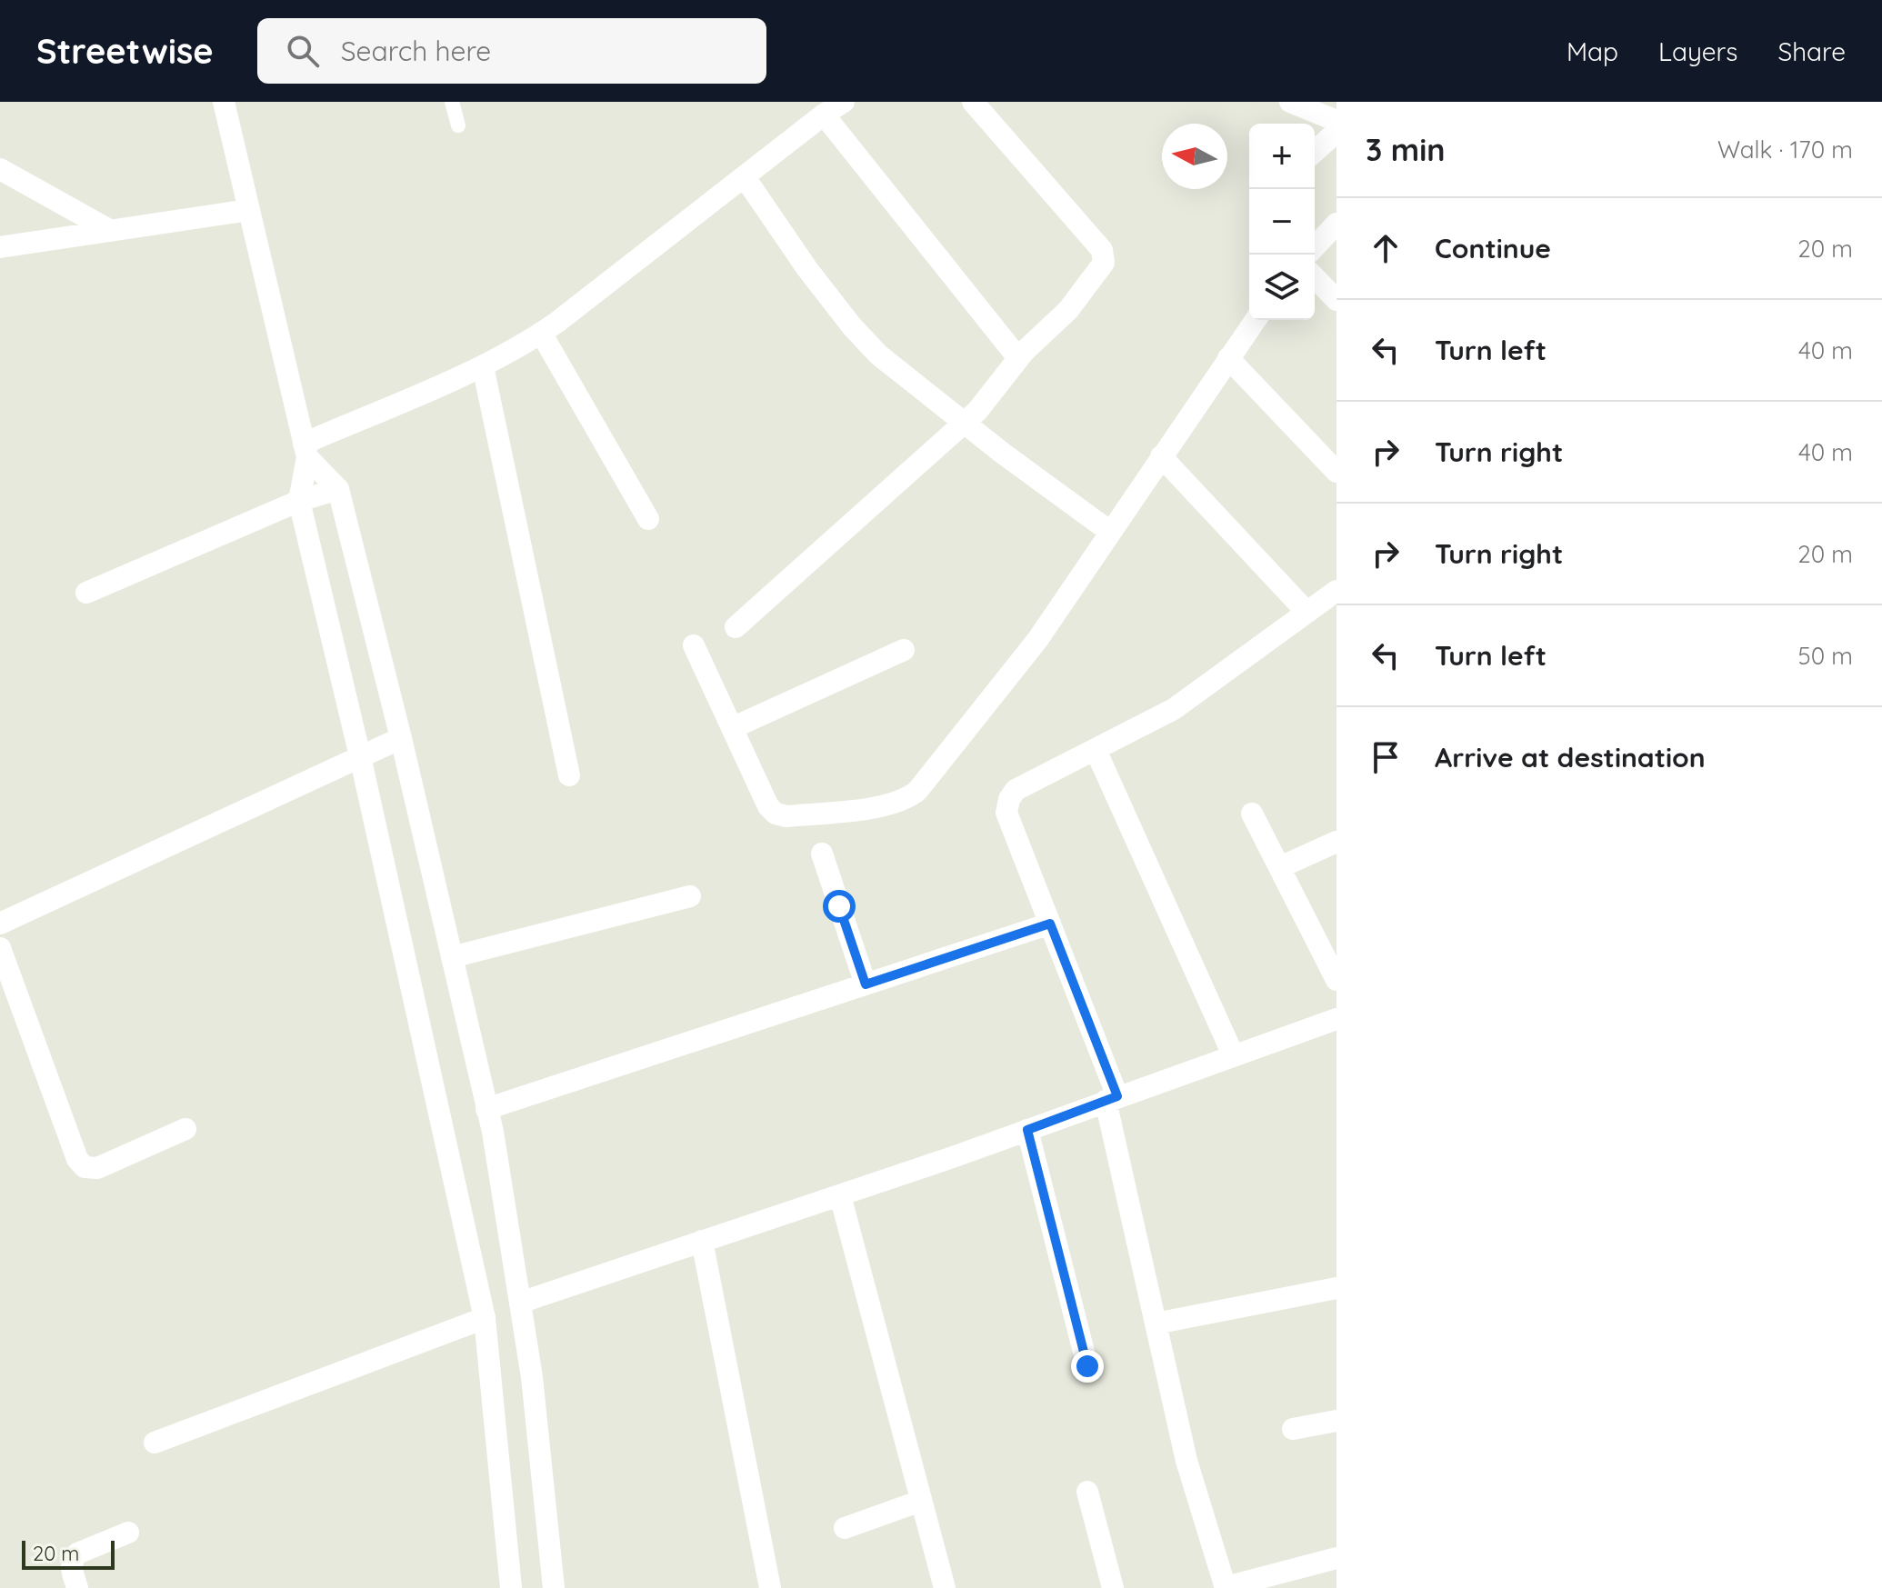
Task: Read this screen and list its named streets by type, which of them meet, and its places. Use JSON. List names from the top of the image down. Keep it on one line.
{"scale_bar":"20 m","north":"left","page":{"header":"Streetwise","search":"Search here","nav":["Map","Layers","Share"],"heading":["3 min","Walk · 170 m"],"map_buttons":["+","−"],"list":[["Continue","20 m"],["Turn left","40 m"],["Turn right","40 m"],["Turn right","20 m"],["Turn left","50 m"],"Arrive at destination"],"scale":"20 m"}}
